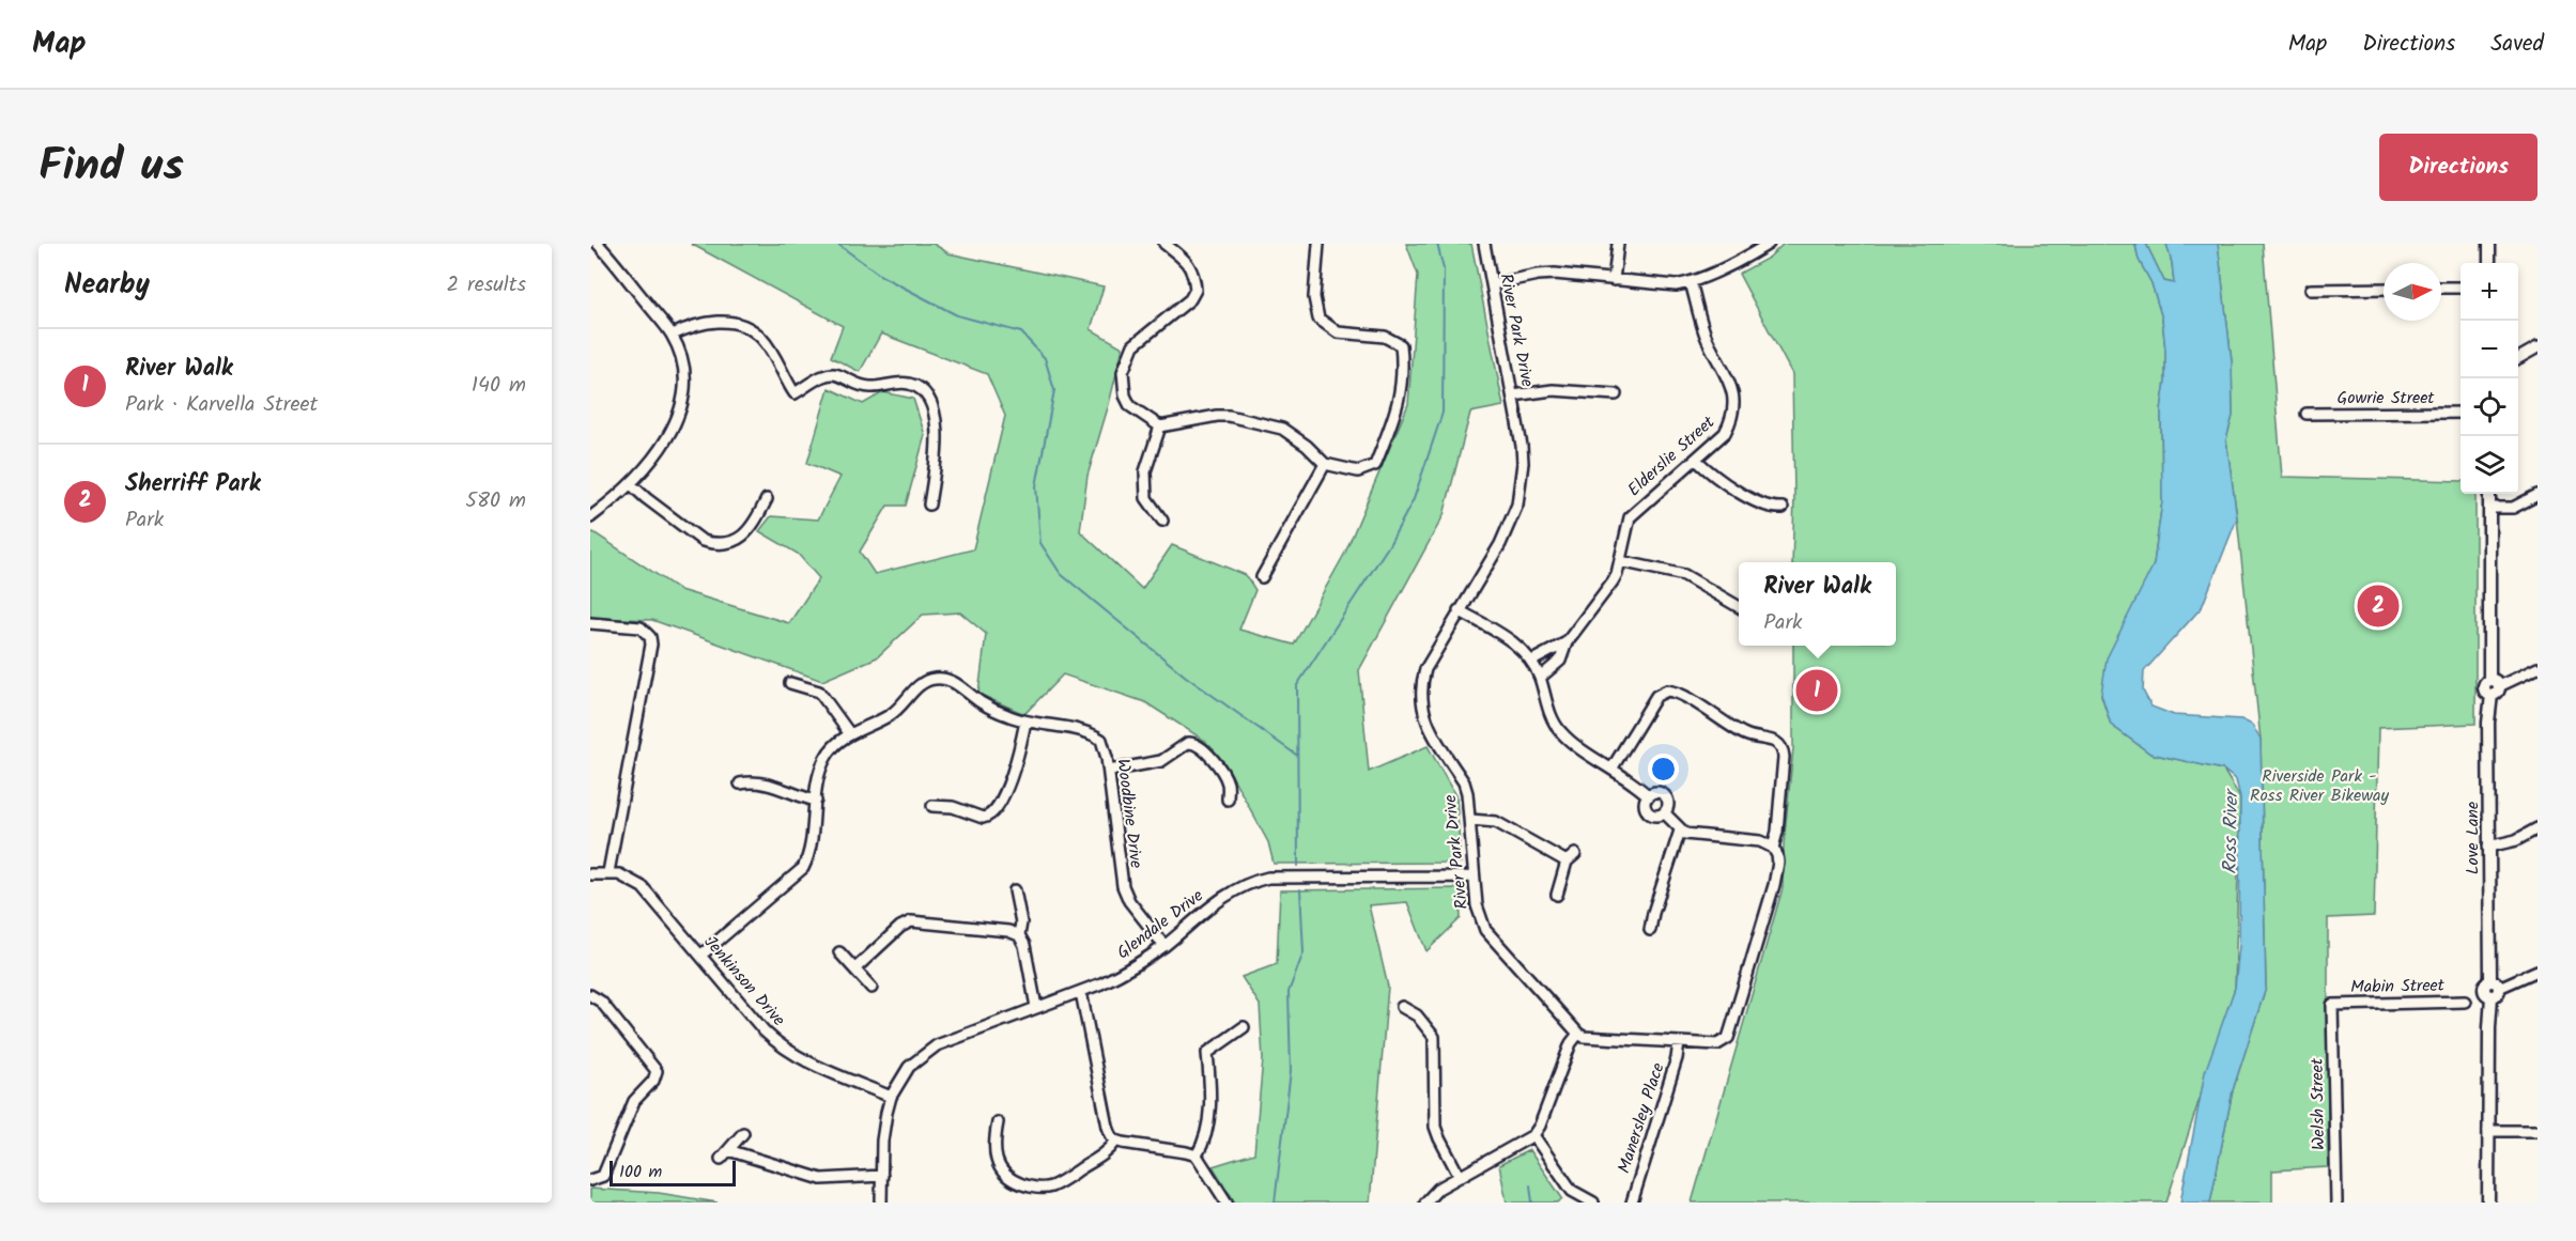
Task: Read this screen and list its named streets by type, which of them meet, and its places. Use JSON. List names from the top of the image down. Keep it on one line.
{"streets":{"street":["River Park Drive","Gowrie Street","Elderslie Street","Woodbine Drive","Love Lane","Glendale Drive","Jenkinson Drive","Mabin Street","Welsh Street","Manersley Place"]},"crossings":[["River Park Drive","Glendale Drive"],["Woodbine Drive","Glendale Drive"],["Woodbine Drive","Jenkinson Drive"],["Glendale Drive","Jenkinson Drive"],["Mabin Street","Welsh Street"]],"water":["Ross River"],"parks":["Riverside Park - Ross River Bikeway"],"scale_bar":"100 m","north":"right","page":{"header":"Map","nav":["Map","Directions","Saved"],"title":"Find us","buttons":"Directions","heading":["Nearby","2 results"],"map_buttons":["+","−"],"list":[{"mark":"1","name":"River Walk","note":"Park · Karvella Street","value":"140 m"},{"mark":"2","name":"Sherriff Park","note":"Park","value":"580 m"}],"popup":["River Walk","Park"],"pins":["2","1"],"scale":"100 m"}}
